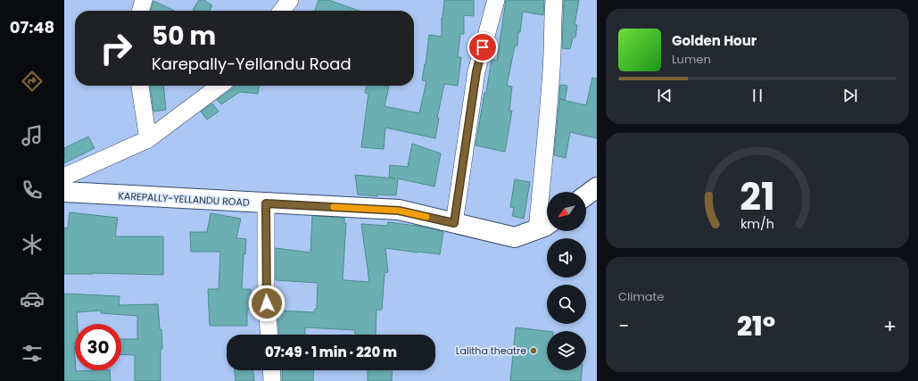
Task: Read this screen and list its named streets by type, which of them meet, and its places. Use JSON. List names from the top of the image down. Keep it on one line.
{"streets":{"street":["KAREPALLY-YELLANDU ROAD"]},"places":["Lalitha theatre"],"north":"bottom left","page":{"tabs":"07:48","turn":["50 m","Karepally-Yellandu Road"],"song":["Golden Hour","Lumen"],"tile":"Climate","heat":["−","21°","+"],"limit":"30","trip":"07:49 · 1 min · 220 m","gauge":["21","km/h"]}}
